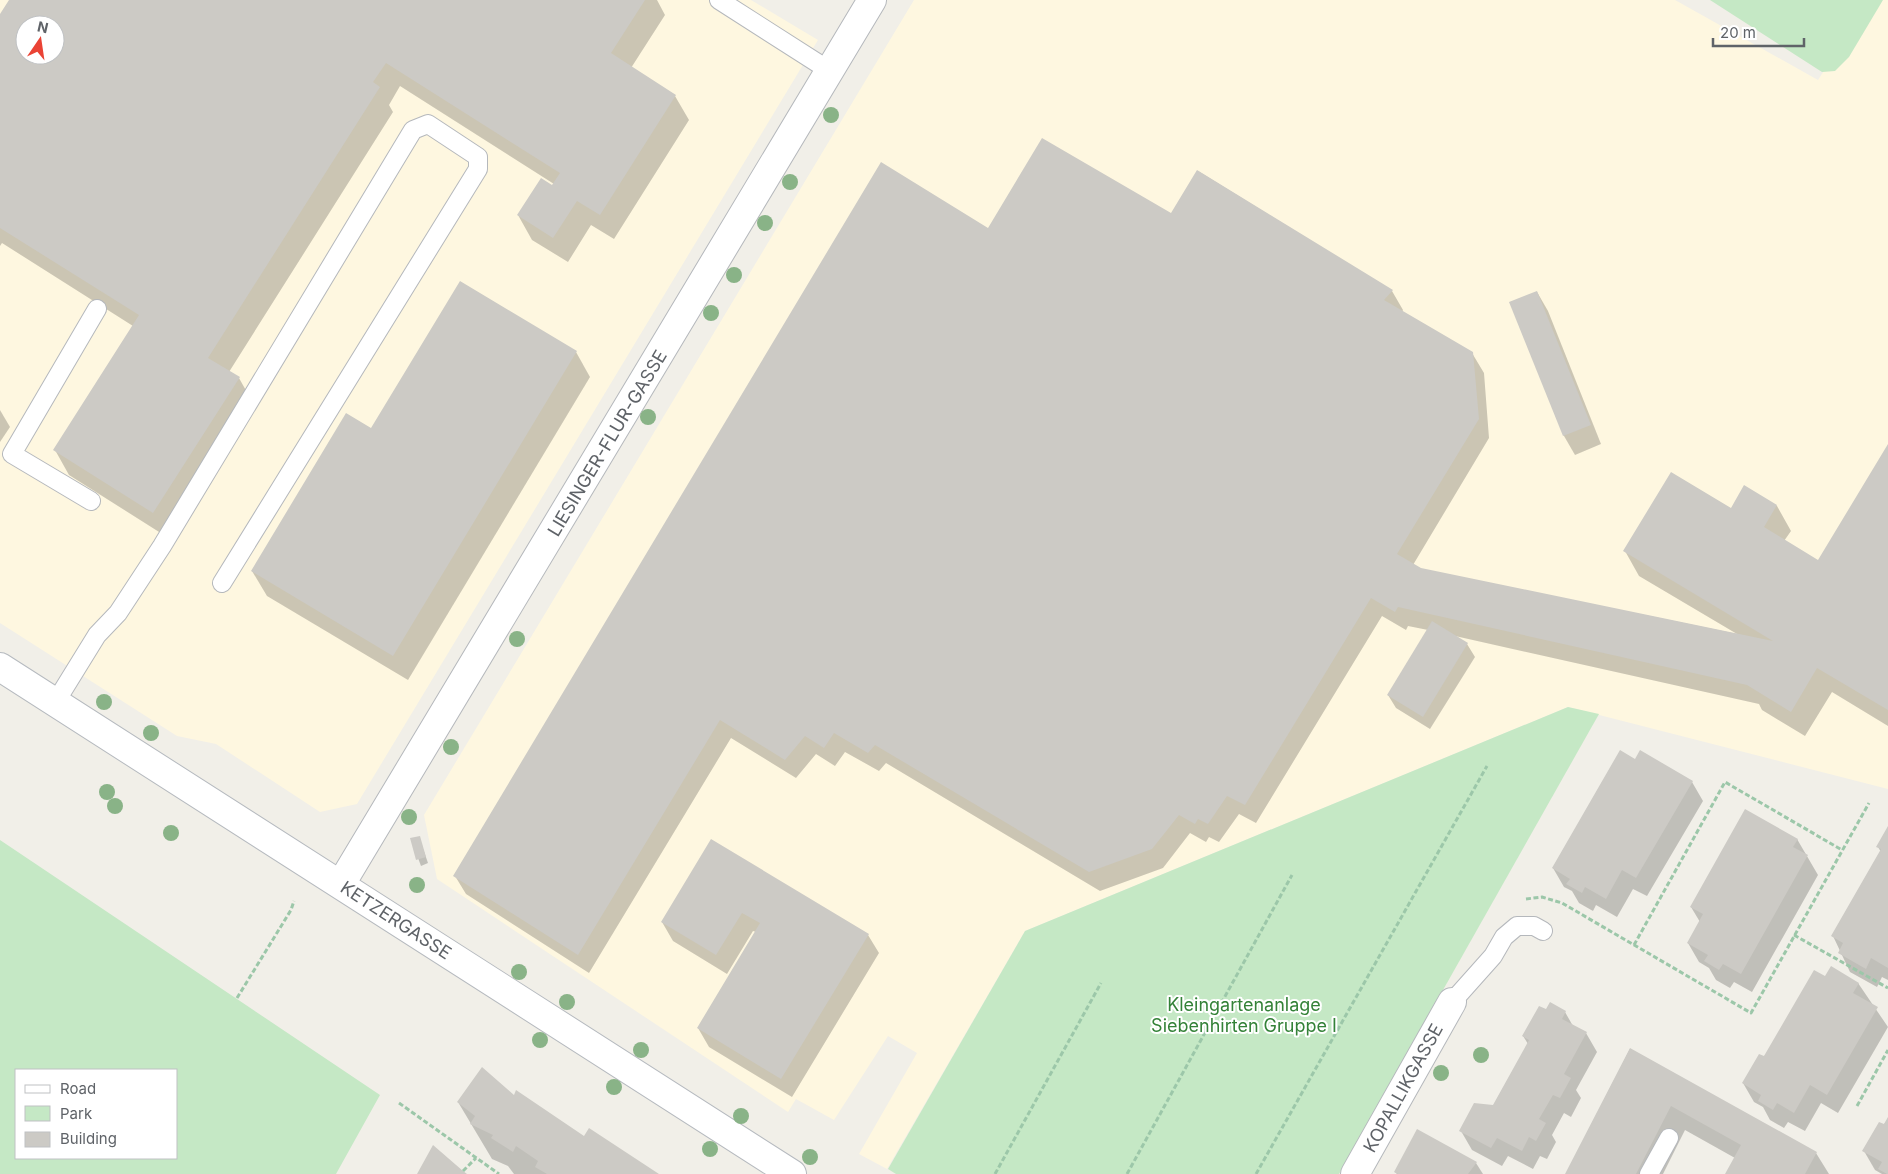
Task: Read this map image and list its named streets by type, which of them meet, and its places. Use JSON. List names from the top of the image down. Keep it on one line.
{"streets":{"street":["LIESINGER-FLUR-GASSE","KETZERGASSE","KOPALLIKGASSE"]},"crossings":[["LIESINGER-FLUR-GASSE","KETZERGASSE"]],"parks":["Kleingartenanlage Siebenhirten Gruppe I"],"legend":["Road","Park","Building"],"scale_bar":"20 m","north":"top"}
